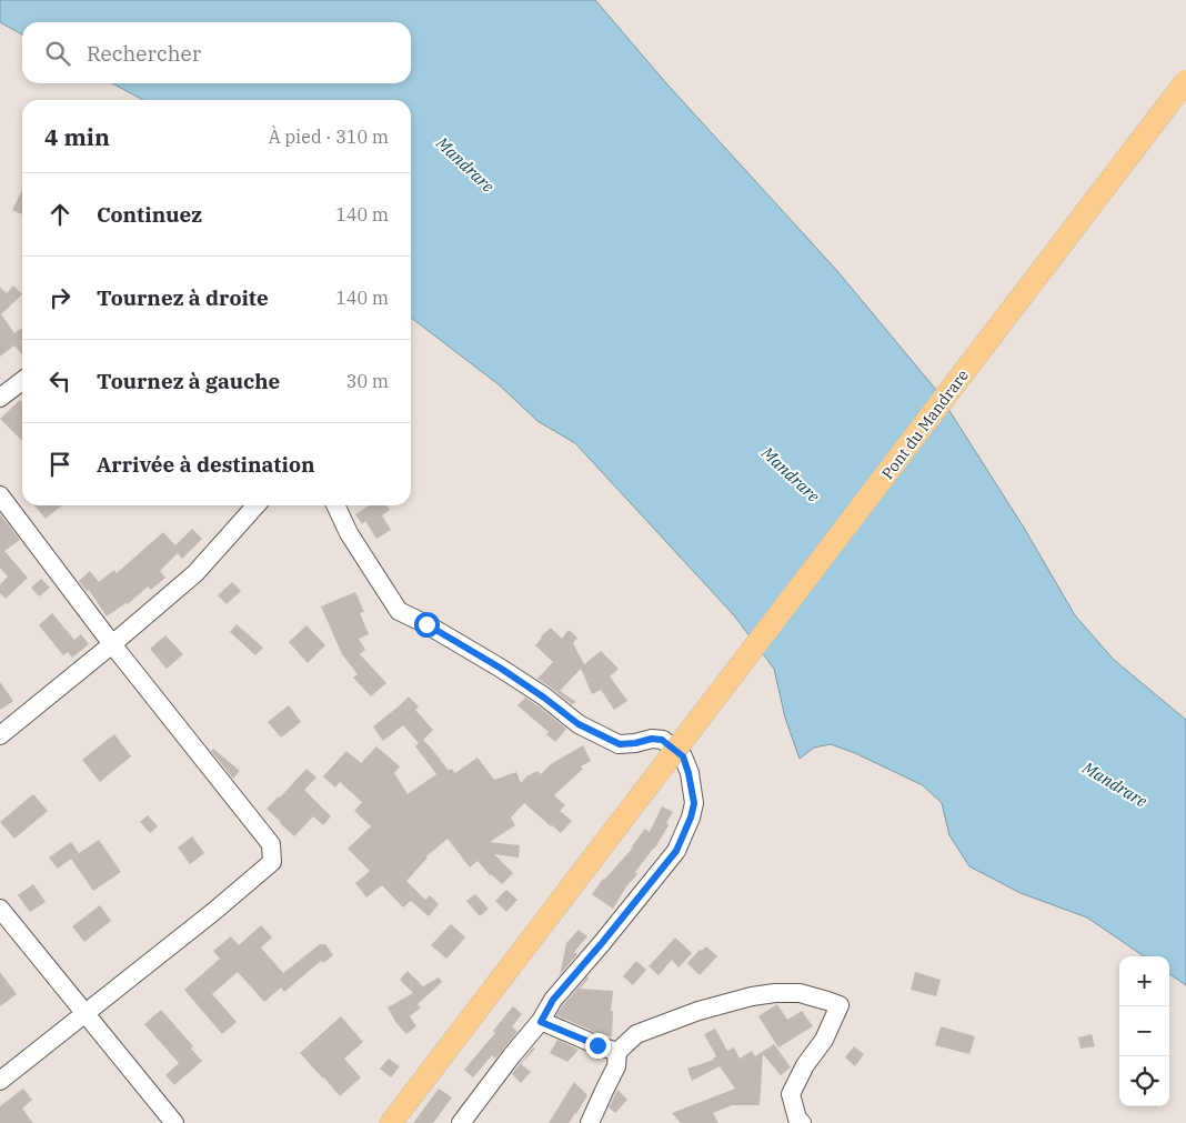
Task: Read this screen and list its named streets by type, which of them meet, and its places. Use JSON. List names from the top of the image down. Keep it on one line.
{"streets":{"main road":["Pont du Mandrare"]},"water":["Mandrare"],"page":{"search":"Rechercher","heading":["4 min","À pied · 310 m"],"list":[["Continuez","140 m"],["Tournez à droite","140 m"],["Tournez à gauche","30 m"],"Arrivée à destination"],"map_buttons":["+","−"]}}
